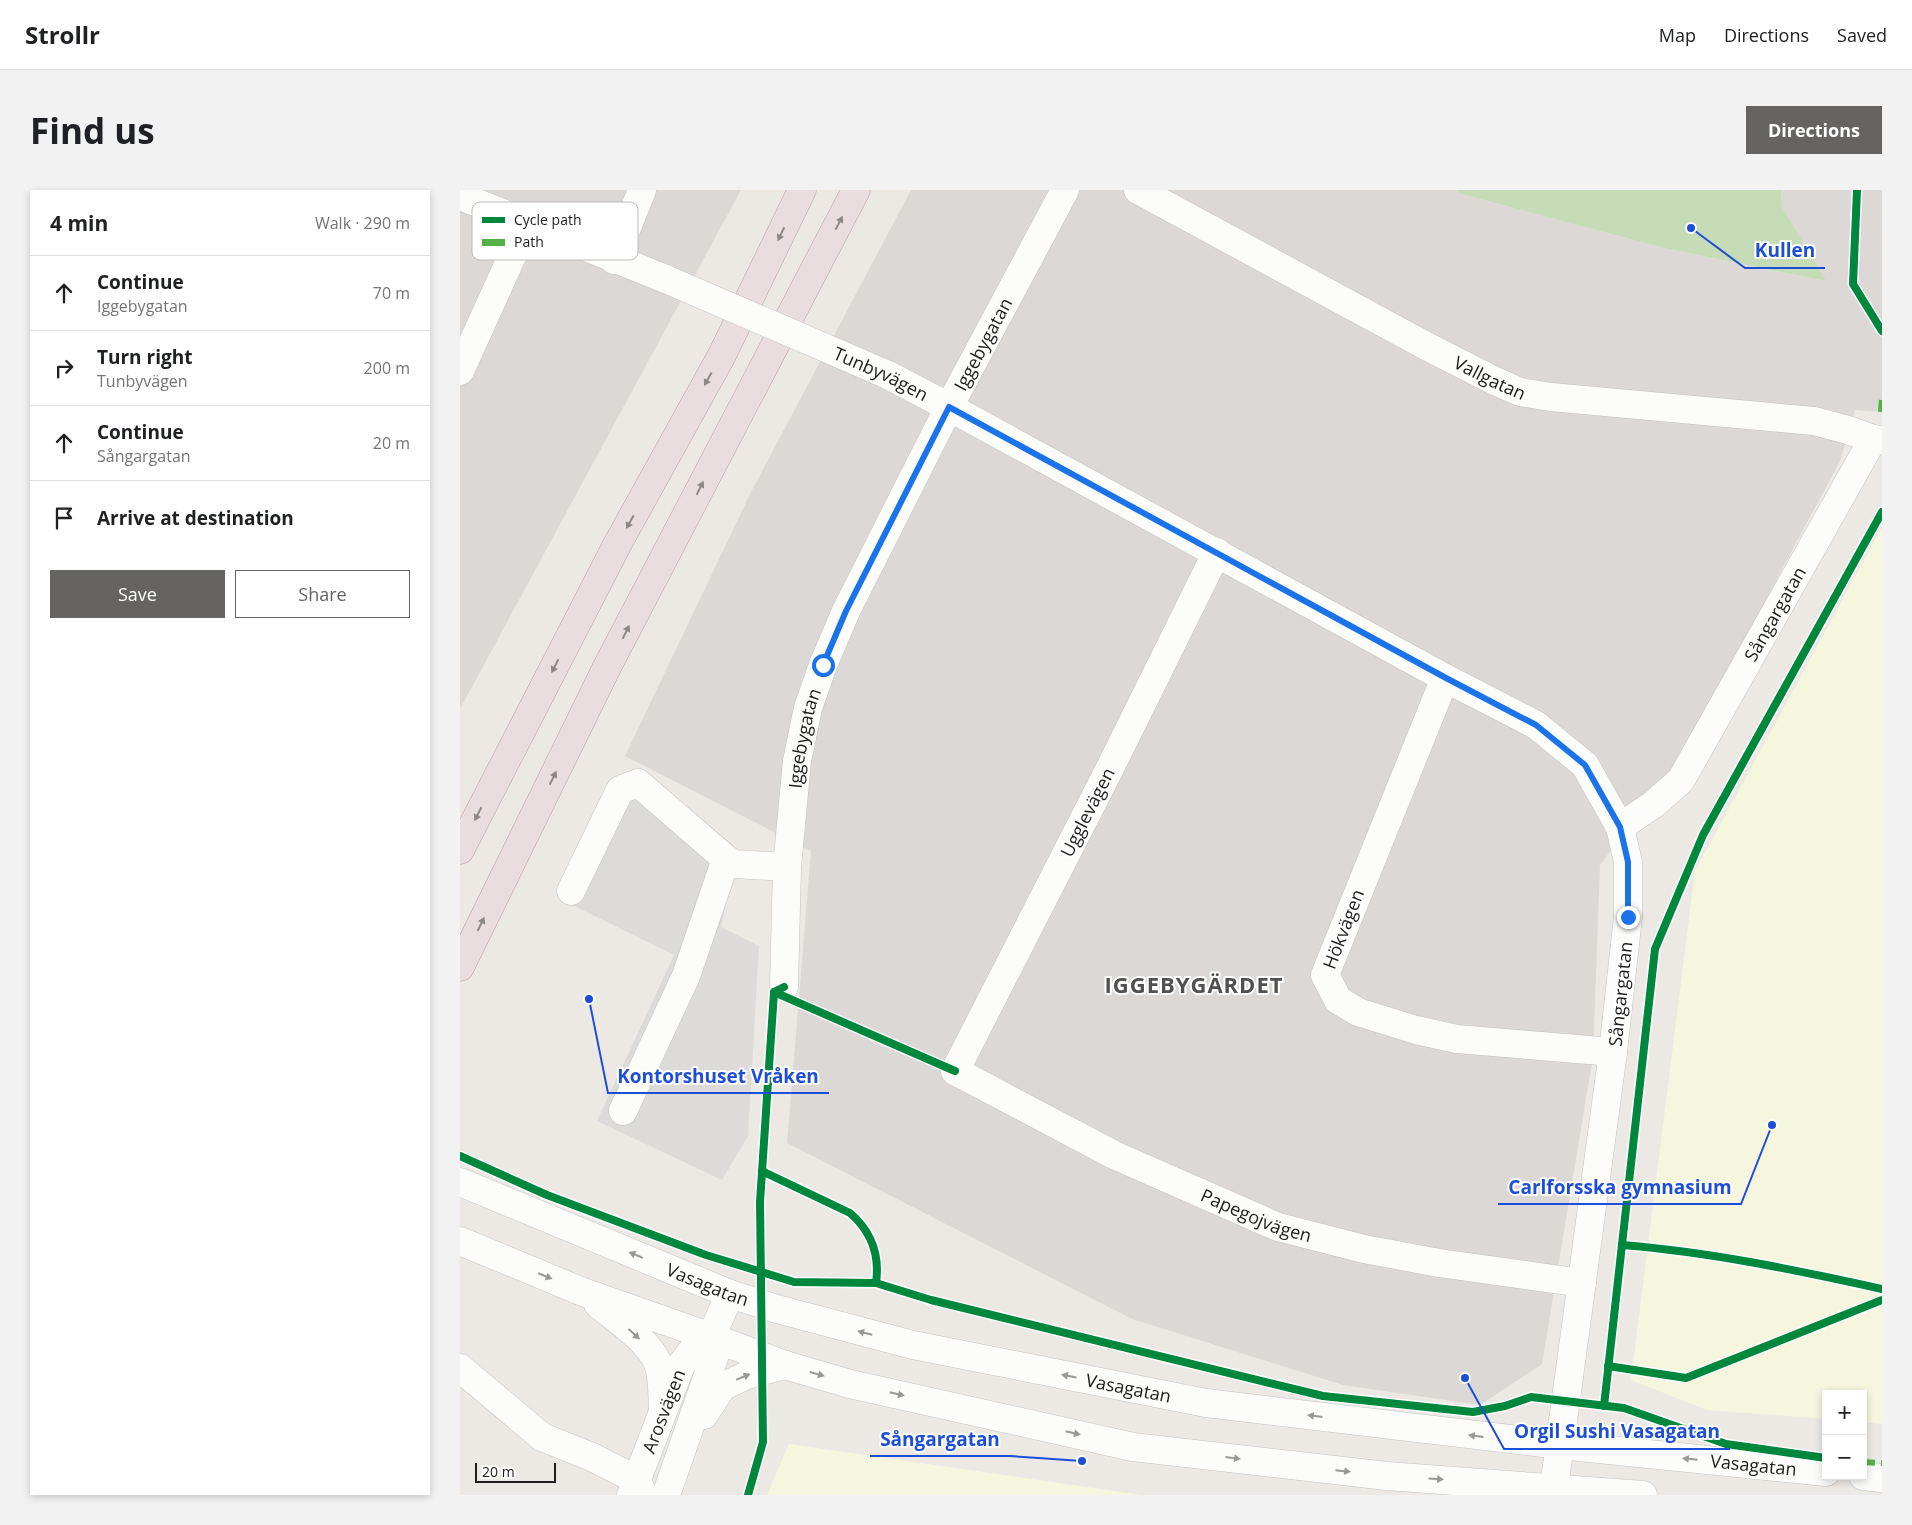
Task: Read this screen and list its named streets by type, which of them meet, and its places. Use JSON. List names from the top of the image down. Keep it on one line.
{"streets":{"street":["Iggebygatan","Tunbyvägen","Vallgatan","Sångargatan","Ugglevägen","Hökvägen","Papegojvägen","Vasagatan","Arosvägen"]},"crossings":[["Iggebygatan","Tunbyvägen"],["Tunbyvägen","Sångargatan"],["Tunbyvägen","Ugglevägen"],["Tunbyvägen","Hökvägen"],["Vallgatan","Sångargatan"],["Sångargatan","Hökvägen"],["Sångargatan","Papegojvägen"],["Sångargatan","Vasagatan"],["Ugglevägen","Papegojvägen"],["Vasagatan","Arosvägen"]],"districts":["IGGEBYGÄRDET"],"places":["Kullen","Kontorshuset Vråken","Carlforsska gymnasium","Orgil Sushi Vasagatan","Sångargatan"],"legend":["Cycle path","Path"],"scale_bar":"20 m","page":{"header":"Strollr","nav":["Map","Directions","Saved"],"buttons":["Directions",["Save","Share"]],"title":"Find us","heading":["4 min","Walk · 290 m"],"list":[["Continue","Iggebygatan","70 m"],["Turn right","Tunbyvägen","200 m"],["Continue","Sångargatan","20 m"],"Arrive at destination"],"map_buttons":["+","−"],"scale":"20 m"}}
